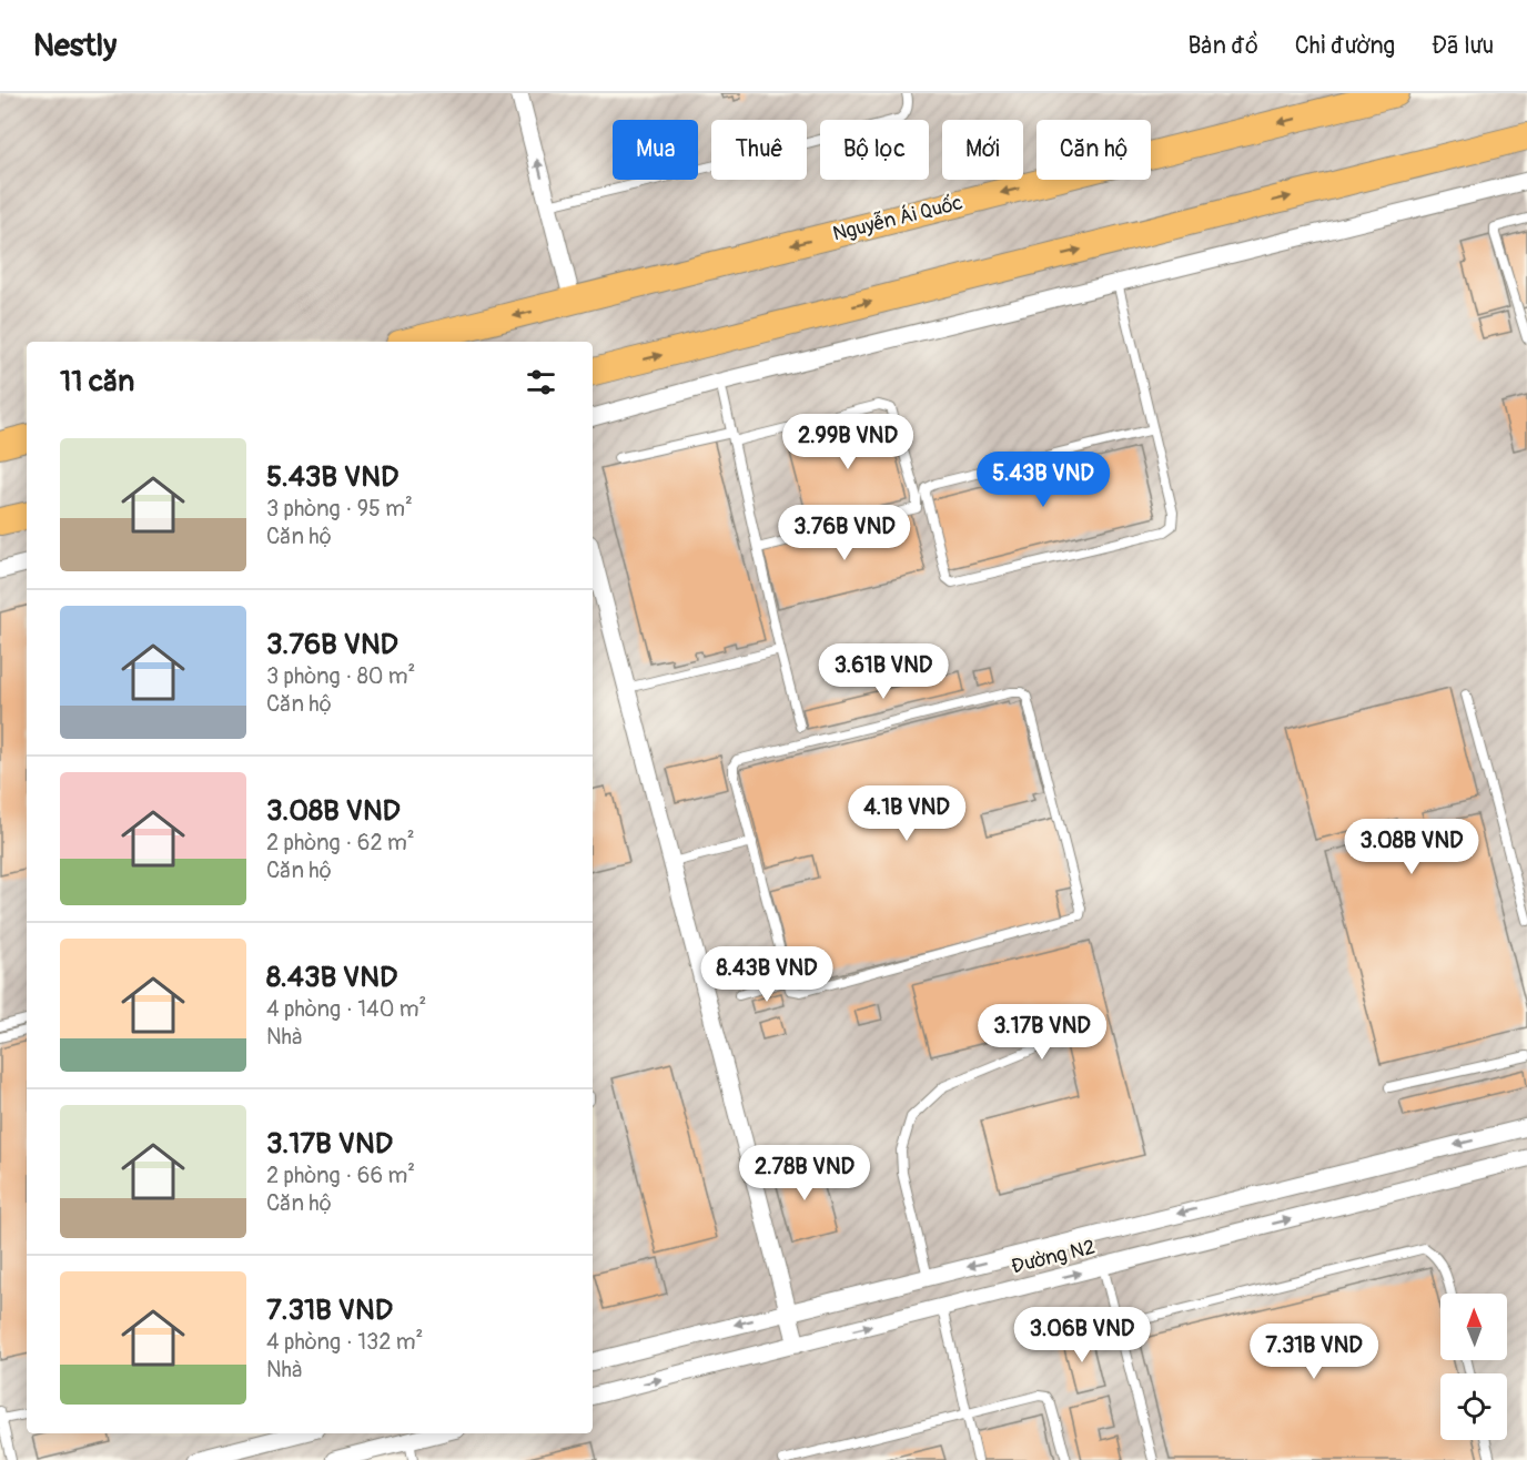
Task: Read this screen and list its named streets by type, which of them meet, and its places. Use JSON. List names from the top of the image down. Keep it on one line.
{"streets":{"main road":["Nguyễn Ái Quốc"],"street":["Đường N2"]},"north":"top","page":{"header":"Nestly","nav":["Bản đồ","Chỉ đường","Đã lưu"],"chip":["Mua","Thuê","Bộ lọc","Mới","Căn hộ"],"heading":"11 căn","price":["2.99B VND","5.43B VND","3.76B VND","3.61B VND","4.1B VND","3.08B VND","8.43B VND","3.17B VND","2.78B VND","3.06B VND","7.31B VND"],"list":[{"name":"5.43B VND","note":"3 phòng · 95 m² · Căn hộ"},{"name":"3.76B VND","note":"3 phòng · 80 m² · Căn hộ"},{"name":"3.08B VND","note":"2 phòng · 62 m² · Căn hộ"},{"name":"8.43B VND","note":"4 phòng · 140 m² · Nhà"},{"name":"3.17B VND","note":"2 phòng · 66 m² · Căn hộ"},{"name":"7.31B VND","note":"4 phòng · 132 m² · Nhà"}]}}
